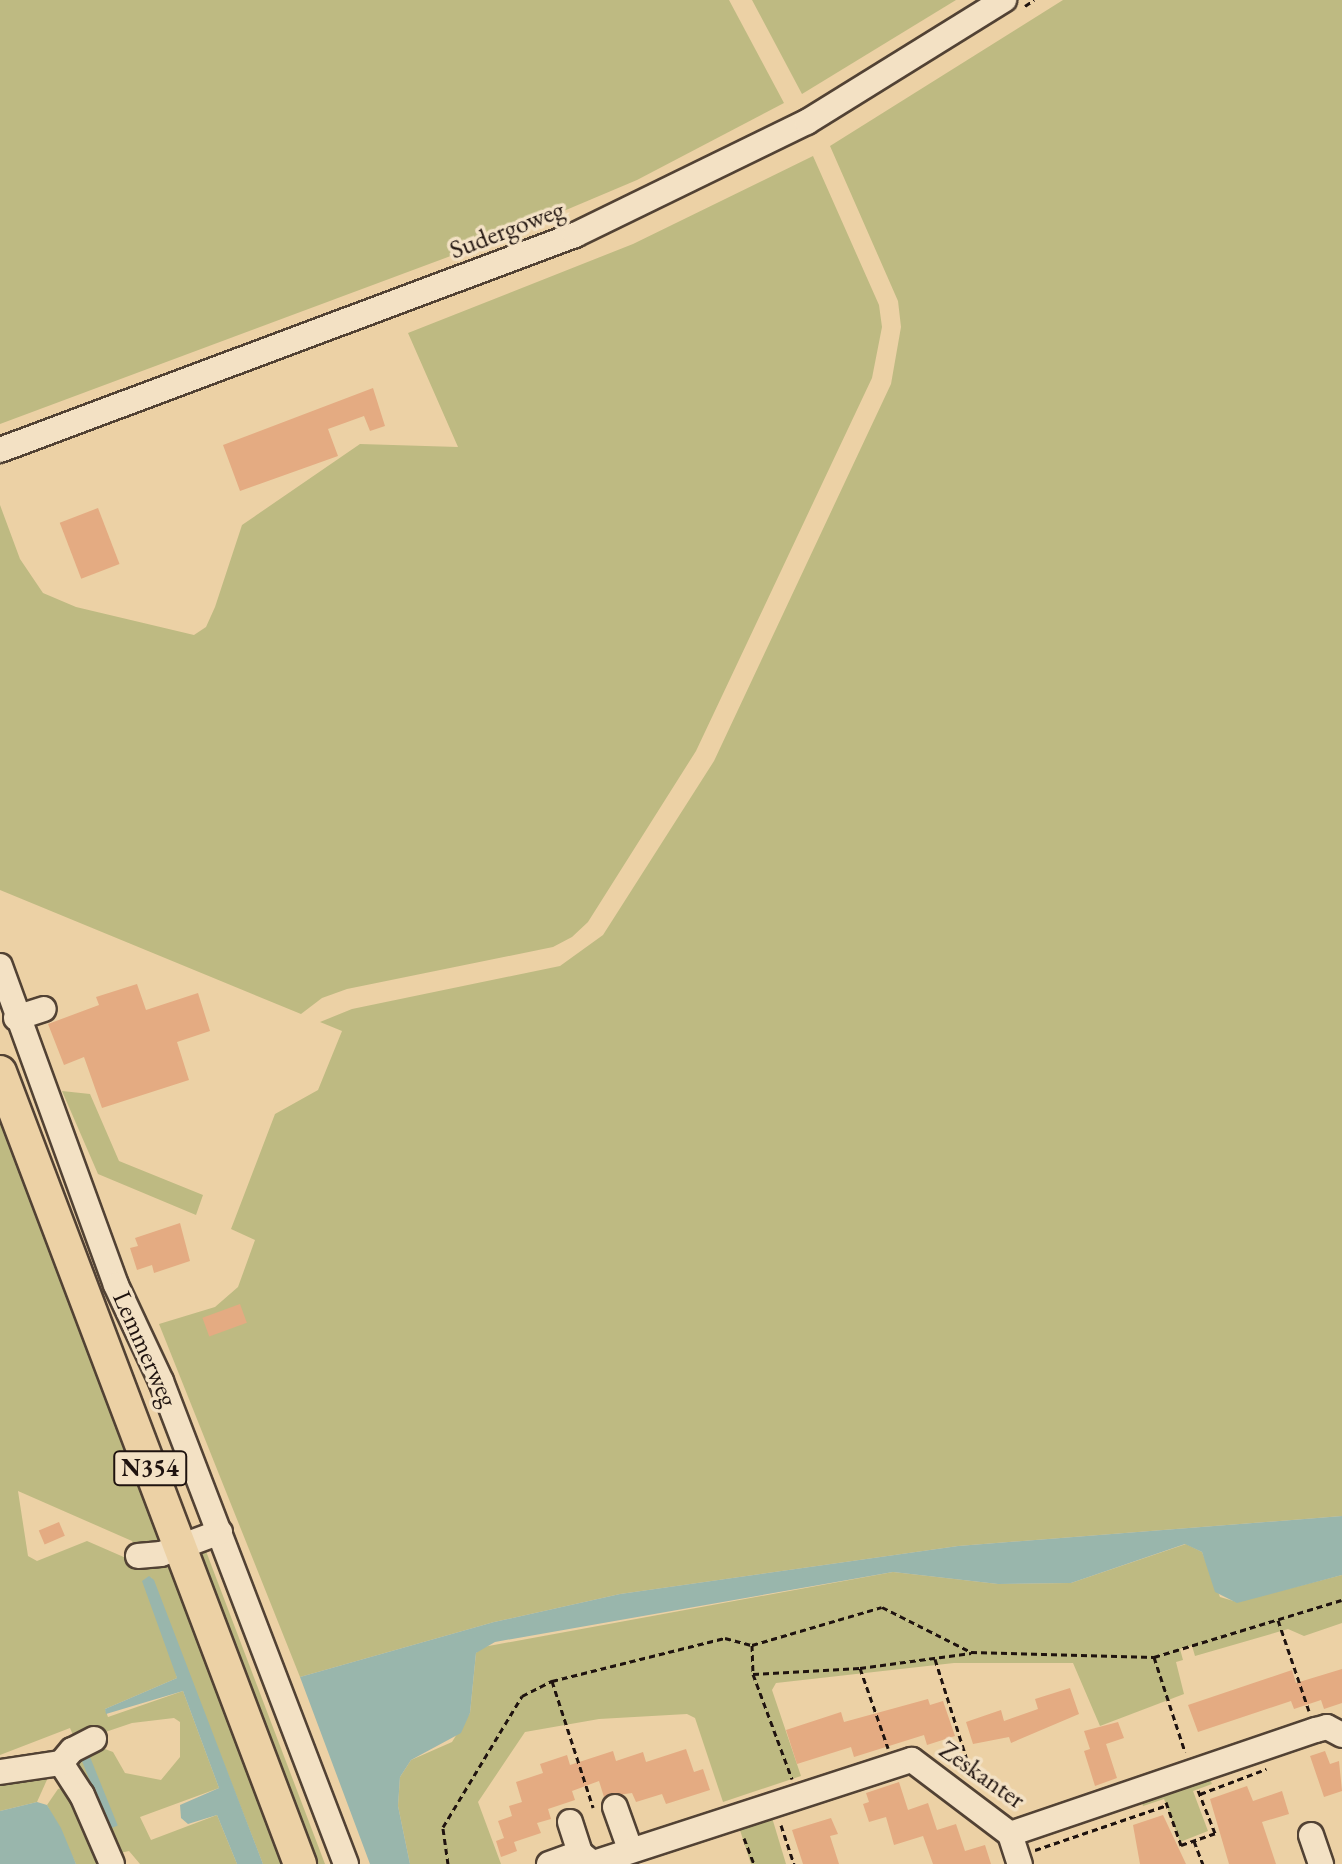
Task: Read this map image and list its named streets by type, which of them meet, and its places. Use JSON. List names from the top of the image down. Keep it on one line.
{"streets":{"main road":["Lemmerweg","N354"],"street":["Sudergoweg","Zeskanter"]}}
